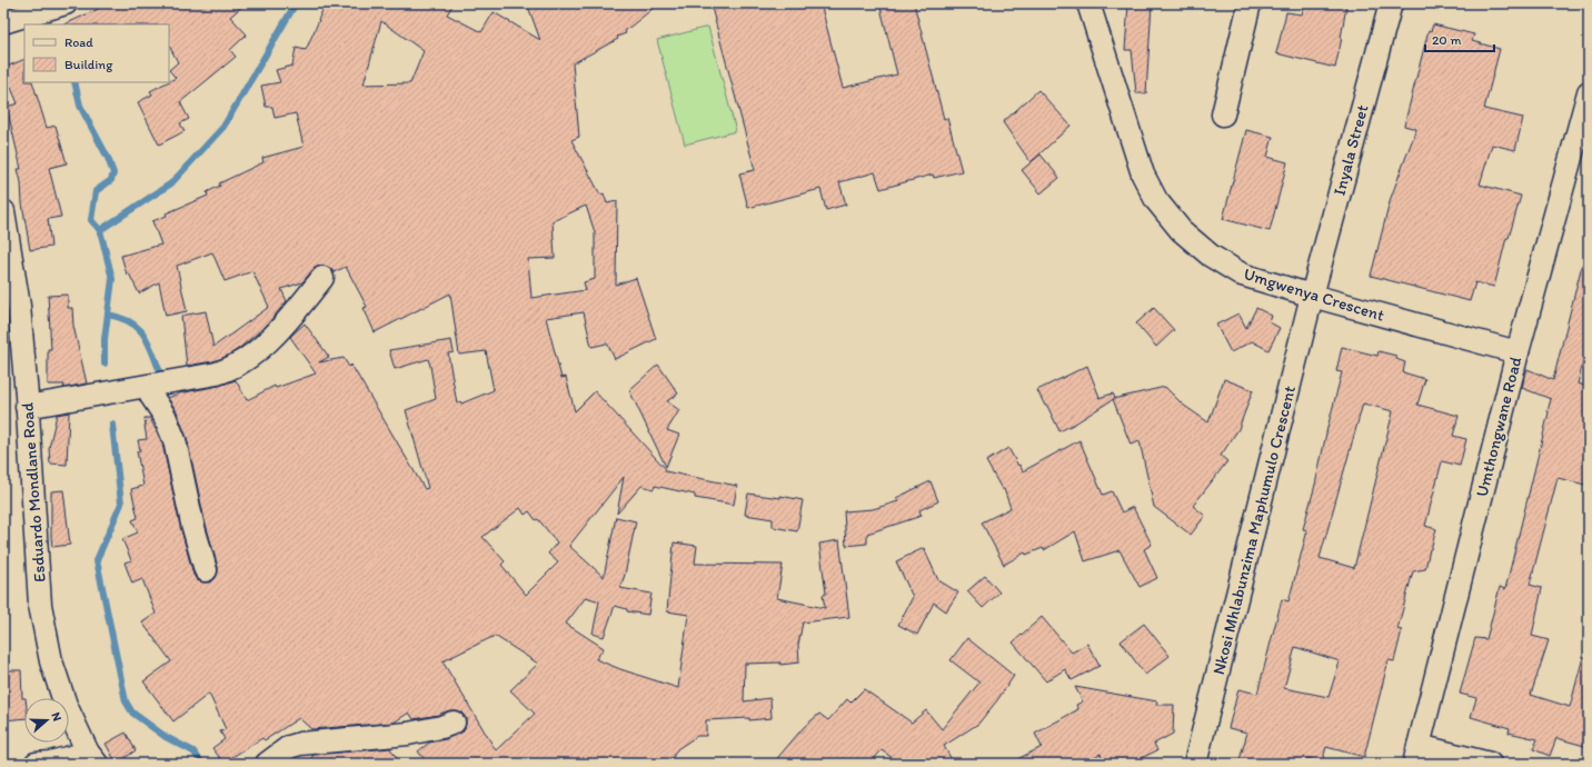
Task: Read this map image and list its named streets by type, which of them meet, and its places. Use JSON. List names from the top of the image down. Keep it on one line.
{"streets":{"street":["Inyala Street","Umgwenya Crescent","Umthongwane Road","Esduardo Mondlane Road","Nkosi Mhlabunzima Maphumulo Crescent"]},"crossings":[["Inyala Street","Umgwenya Crescent"],["Inyala Street","Nkosi Mhlabunzima Maphumulo Crescent"],["Umgwenya Crescent","Umthongwane Road"],["Umgwenya Crescent","Nkosi Mhlabunzima Maphumulo Crescent"]],"legend":["Road","Building"],"scale_bar":"20 m","north":"right"}
